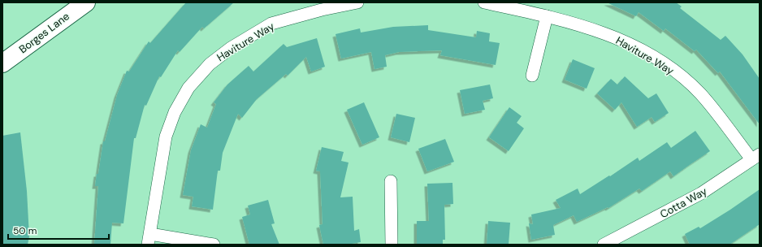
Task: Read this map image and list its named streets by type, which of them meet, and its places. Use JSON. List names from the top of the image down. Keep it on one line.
{"streets":{"street":["Borges Lane","Haviture Way","Cotta Way"]},"crossings":[["Haviture Way","Cotta Way"]],"scale_bar":"50 m"}
